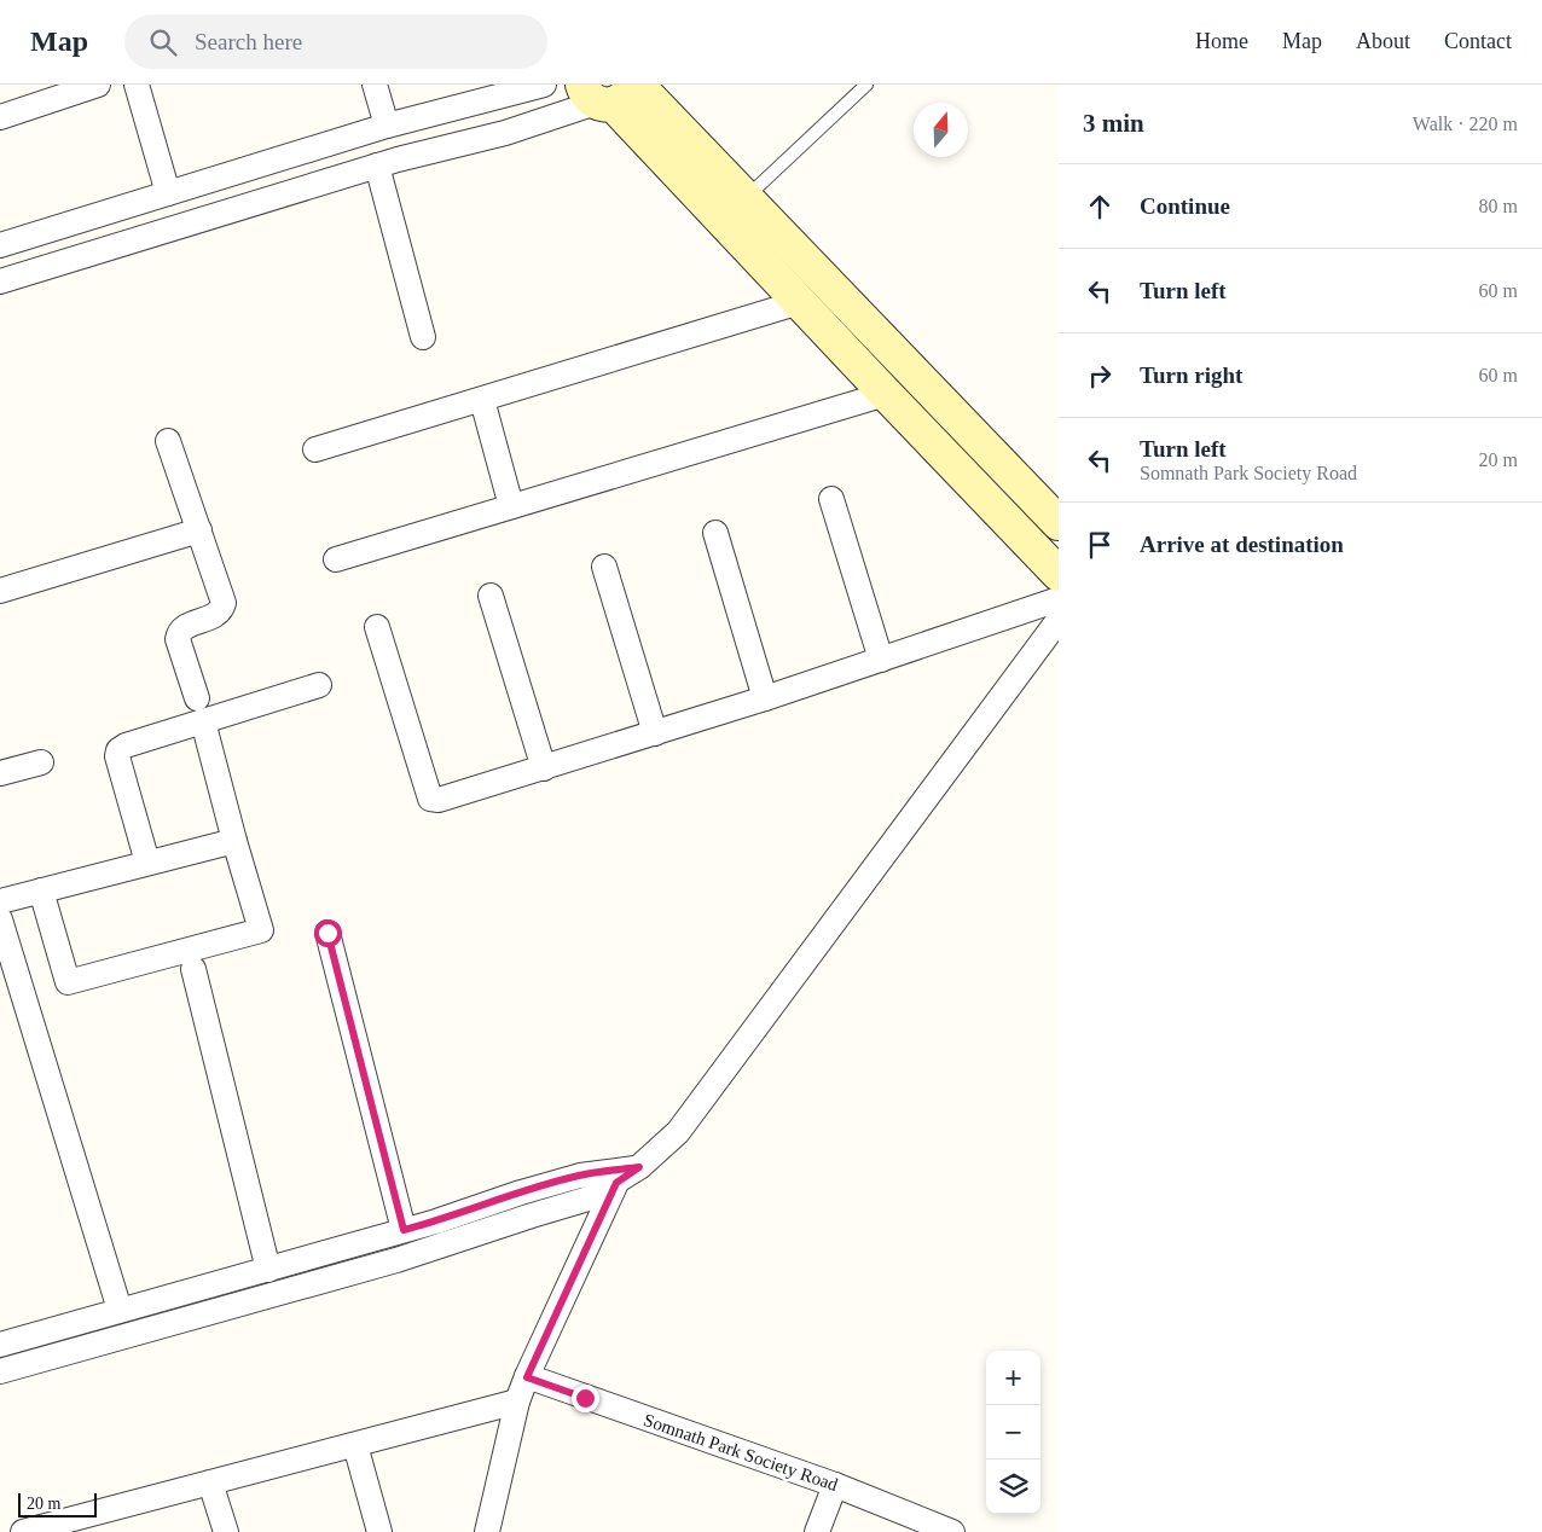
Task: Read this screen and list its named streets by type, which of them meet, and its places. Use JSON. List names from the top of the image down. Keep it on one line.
{"streets":{"street":["Somnath Park Society Road"]},"scale_bar":"20 m","north":"top","page":{"header":"Map","search":"Search here","nav":["Home","Map","About","Contact"],"heading":["3 min","Walk · 220 m"],"list":[["Continue","80 m"],["Turn left","60 m"],["Turn right","60 m"],["Turn left","Somnath Park Society Road","20 m"],"Arrive at destination"],"map_buttons":["+","−"],"scale":"20 m"}}
